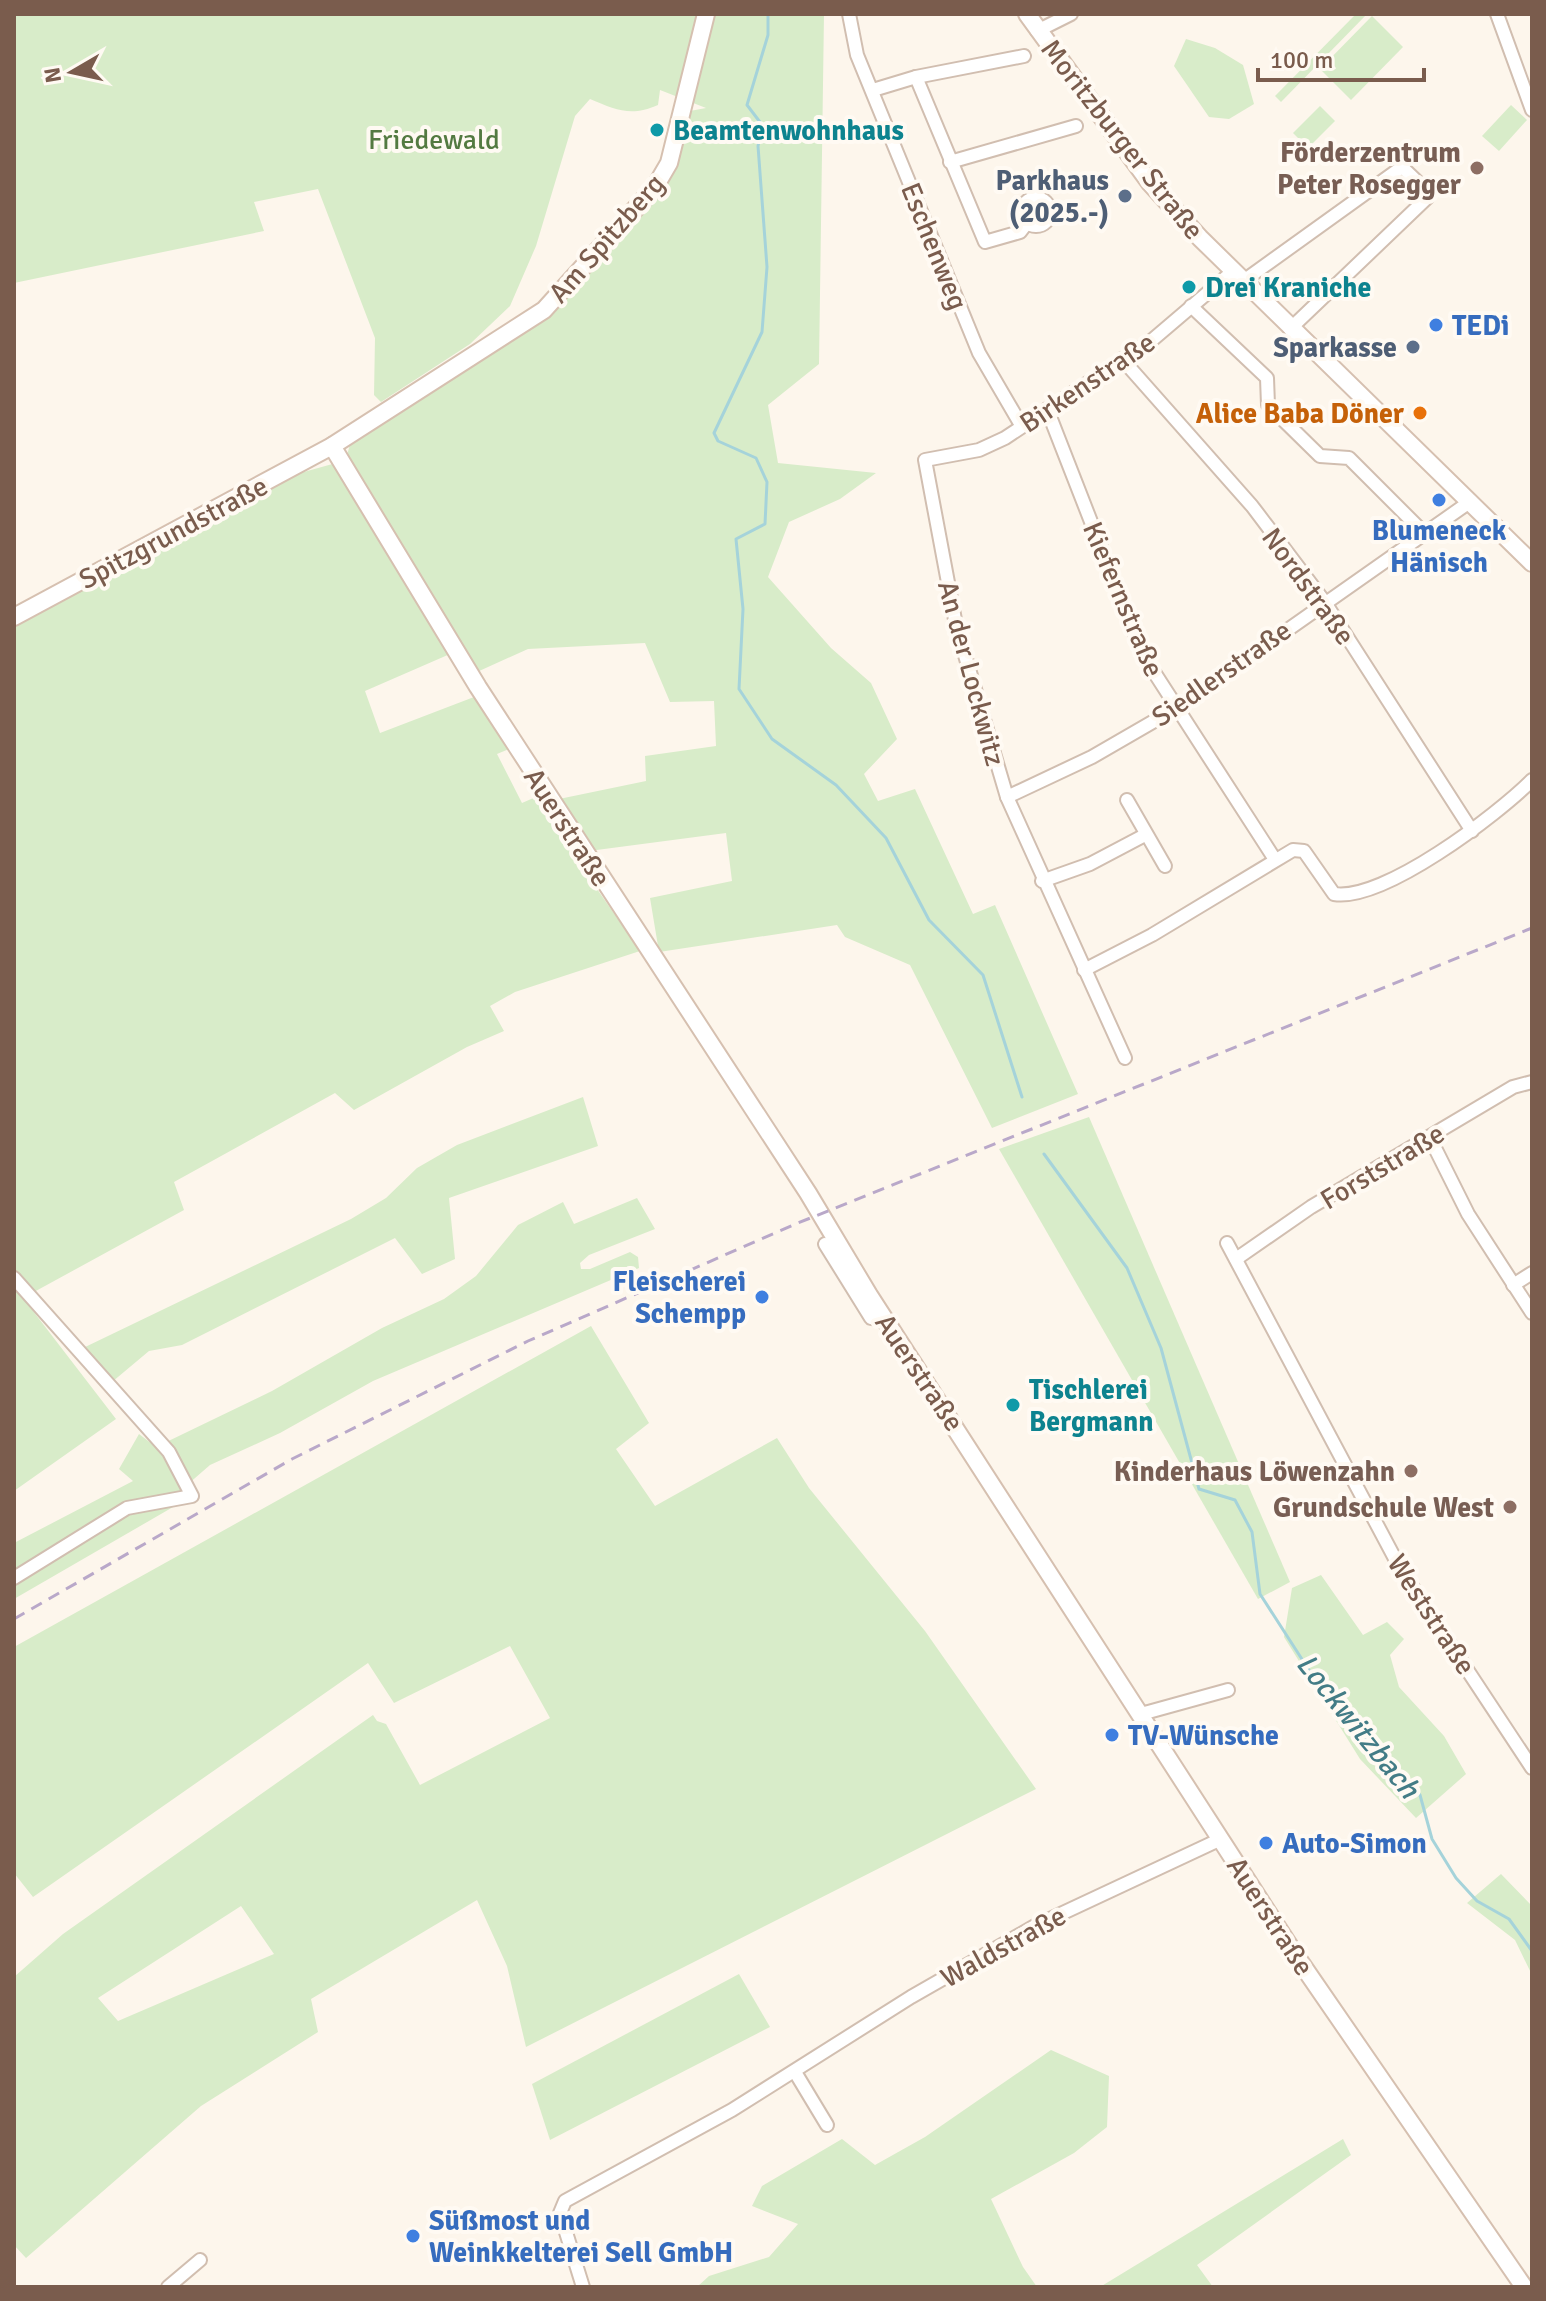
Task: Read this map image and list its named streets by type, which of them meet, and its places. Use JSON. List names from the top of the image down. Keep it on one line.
{"streets":{"street":["Moritzburger Straße","Am Spitzberg","Eschenweg","Birkenstraße","Spitzgrundstraße","Nordstraße","Kiefernstraße","An der Lockwitz","Siedlerstraße","Auerstraße","Forststraße","Weststraße","Waldstraße"]},"crossings":[["Moritzburger Straße","Birkenstraße"],["Moritzburger Straße","Siedlerstraße"],["Am Spitzberg","Spitzgrundstraße"],["Am Spitzberg","Auerstraße"],["Eschenweg","Birkenstraße"],["Birkenstraße","Nordstraße"],["Birkenstraße","Kiefernstraße"],["Birkenstraße","An der Lockwitz"],["Spitzgrundstraße","Auerstraße"],["Nordstraße","Siedlerstraße"],["Kiefernstraße","Siedlerstraße"],["An der Lockwitz","Siedlerstraße"],["Auerstraße","Waldstraße"],["Forststraße","Weststraße"]],"water":["Lockwitzbach"],"parks":["Friedewald"],"places":["Beamtenwohnhaus","Förderzentrum Peter Rosegger","Parkhaus (2025.-)","Drei Kraniche","TEDi","Sparkasse","Alice Baba Döner","Blumeneck Hänisch","Fleischerei Schempp","Tischlerei Bergmann","Kinderhaus Löwenzahn","Grundschule West","TV-Wünsche","Auto-Simon","Süßmost und Weinkkelterei Sell GmbH"],"scale_bar":"100 m","north":"left"}
